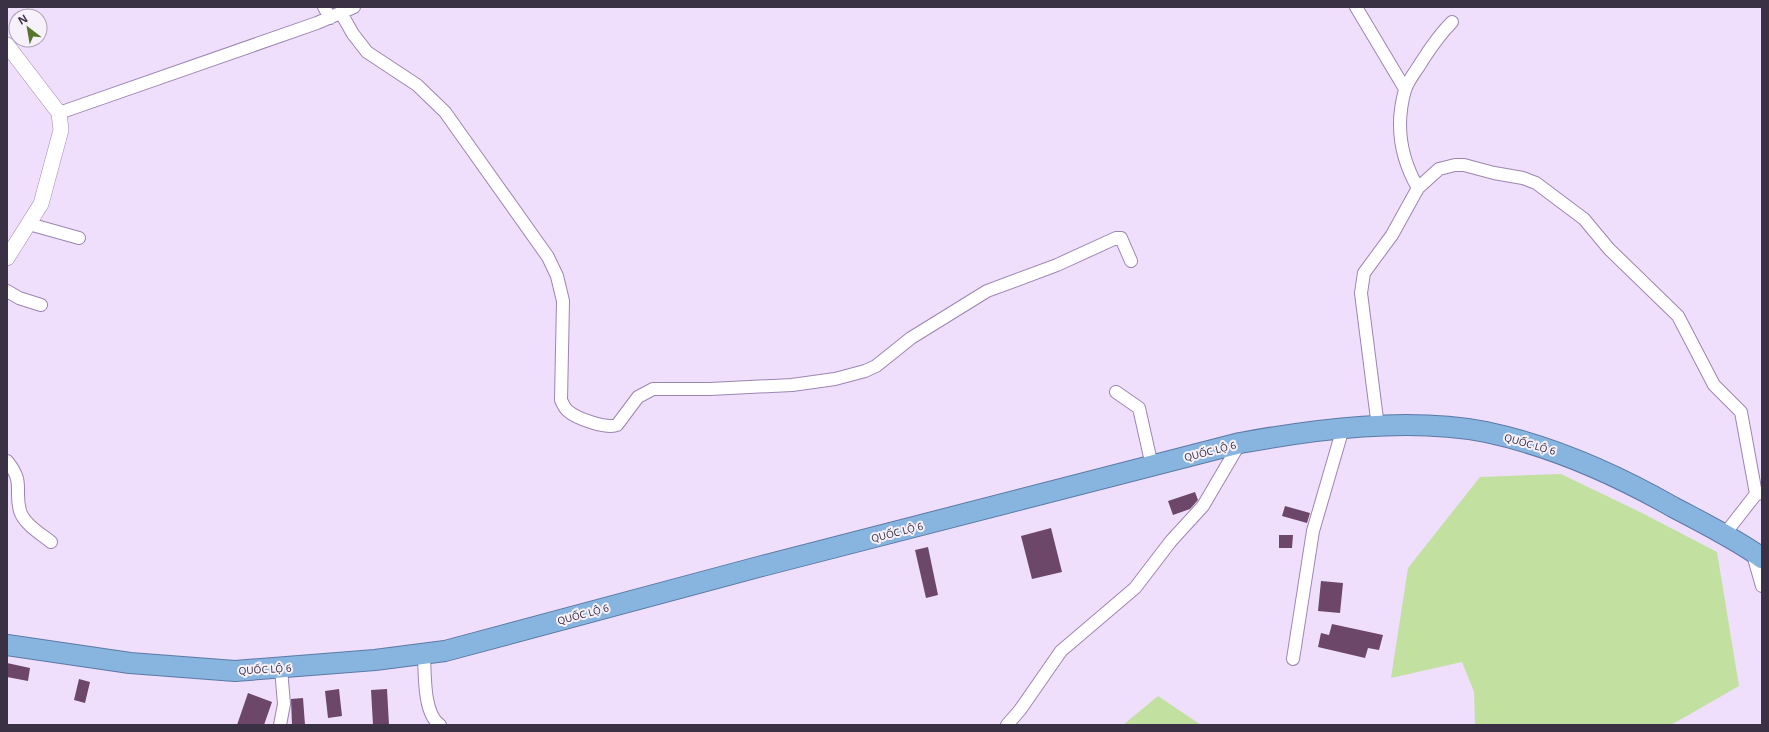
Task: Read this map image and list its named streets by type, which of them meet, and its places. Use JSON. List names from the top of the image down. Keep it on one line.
{"streets":{"highway":["QUỐC LỘ 6"]},"north":"top left"}
